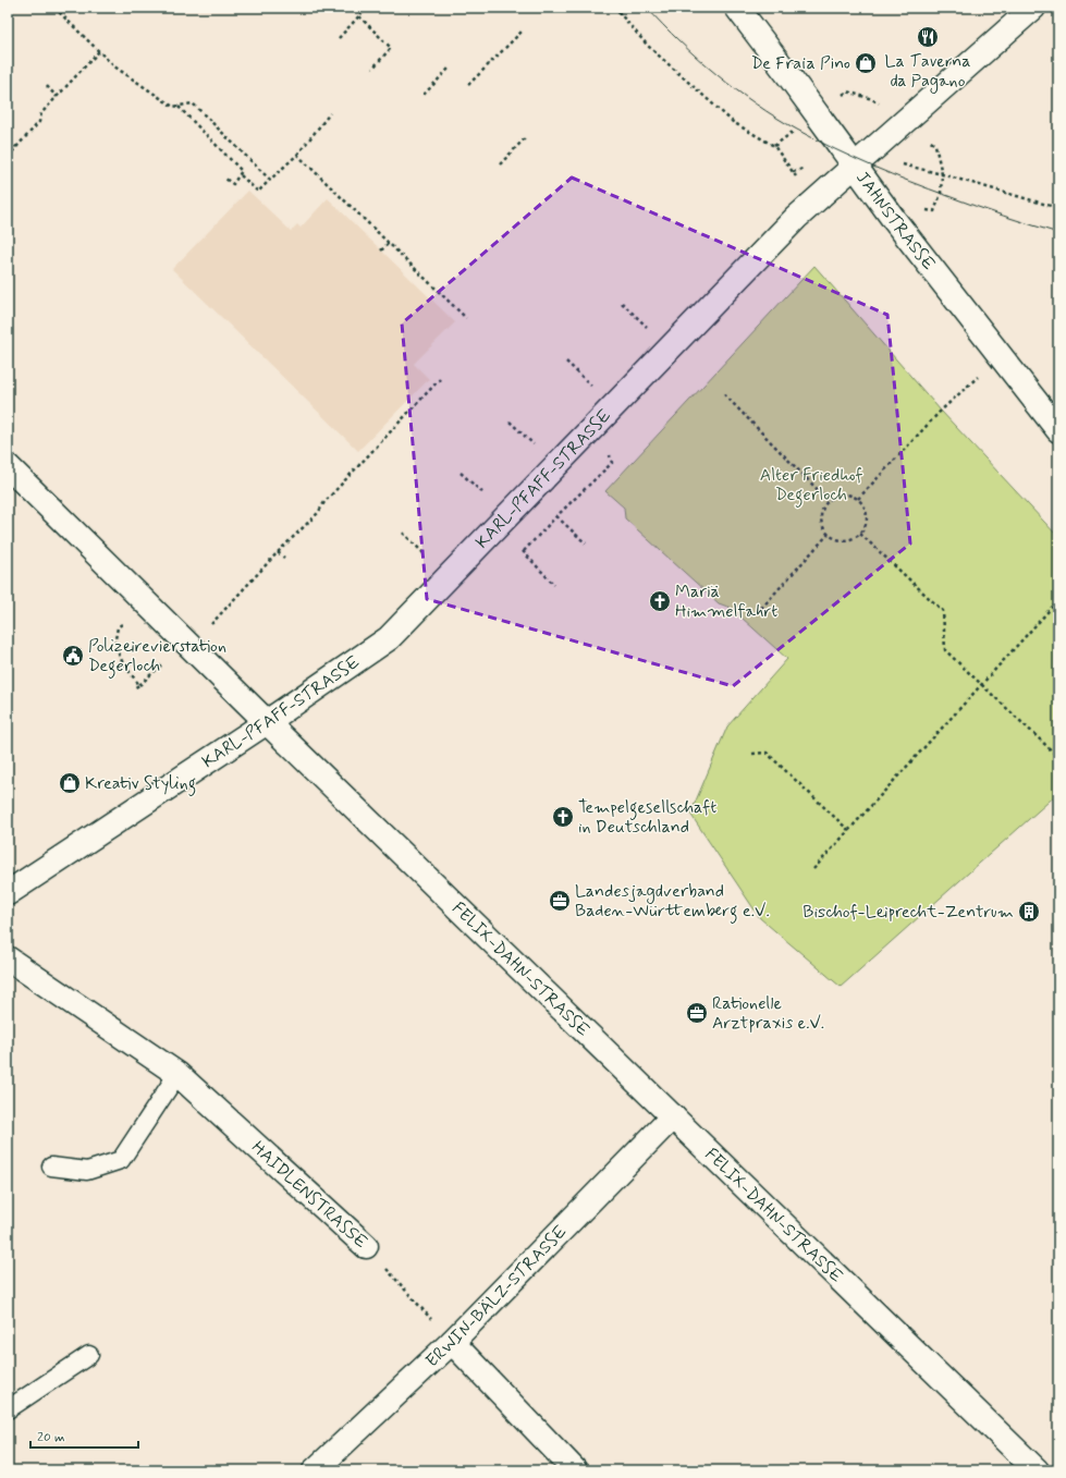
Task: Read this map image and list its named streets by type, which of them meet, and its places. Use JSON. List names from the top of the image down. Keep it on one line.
{"streets":{"street":["JAHNSTRASSE","KARL-PFAFF-STRASSE","FELIX-DAHN-STRASSE","HAIDLENSTRASSE","ERWIN-BÄLZ-STRASSE"]},"crossings":[["JAHNSTRASSE","KARL-PFAFF-STRASSE"],["KARL-PFAFF-STRASSE","FELIX-DAHN-STRASSE"],["FELIX-DAHN-STRASSE","ERWIN-BÄLZ-STRASSE"],["HAIDLENSTRASSE","ERWIN-BÄLZ-STRASSE"]],"parks":["Alter Friedhof Degerloch"],"places":{"restaurant":["La Taverna da Pagano"],"shop":["De Fraia Pino","Kreativ Styling"],"church":["Mariä Himmelfahrt","Tempelgesellschaft in Deutschland"],"public building":["Polizeirevierstation Degerloch"],"office":["Landesjagdverband Baden-Württemberg e.V.","Rationelle Arztpraxis e.V."],"building":["Bischof-Leiprecht-Zentrum"]},"scale_bar":"20 m"}
